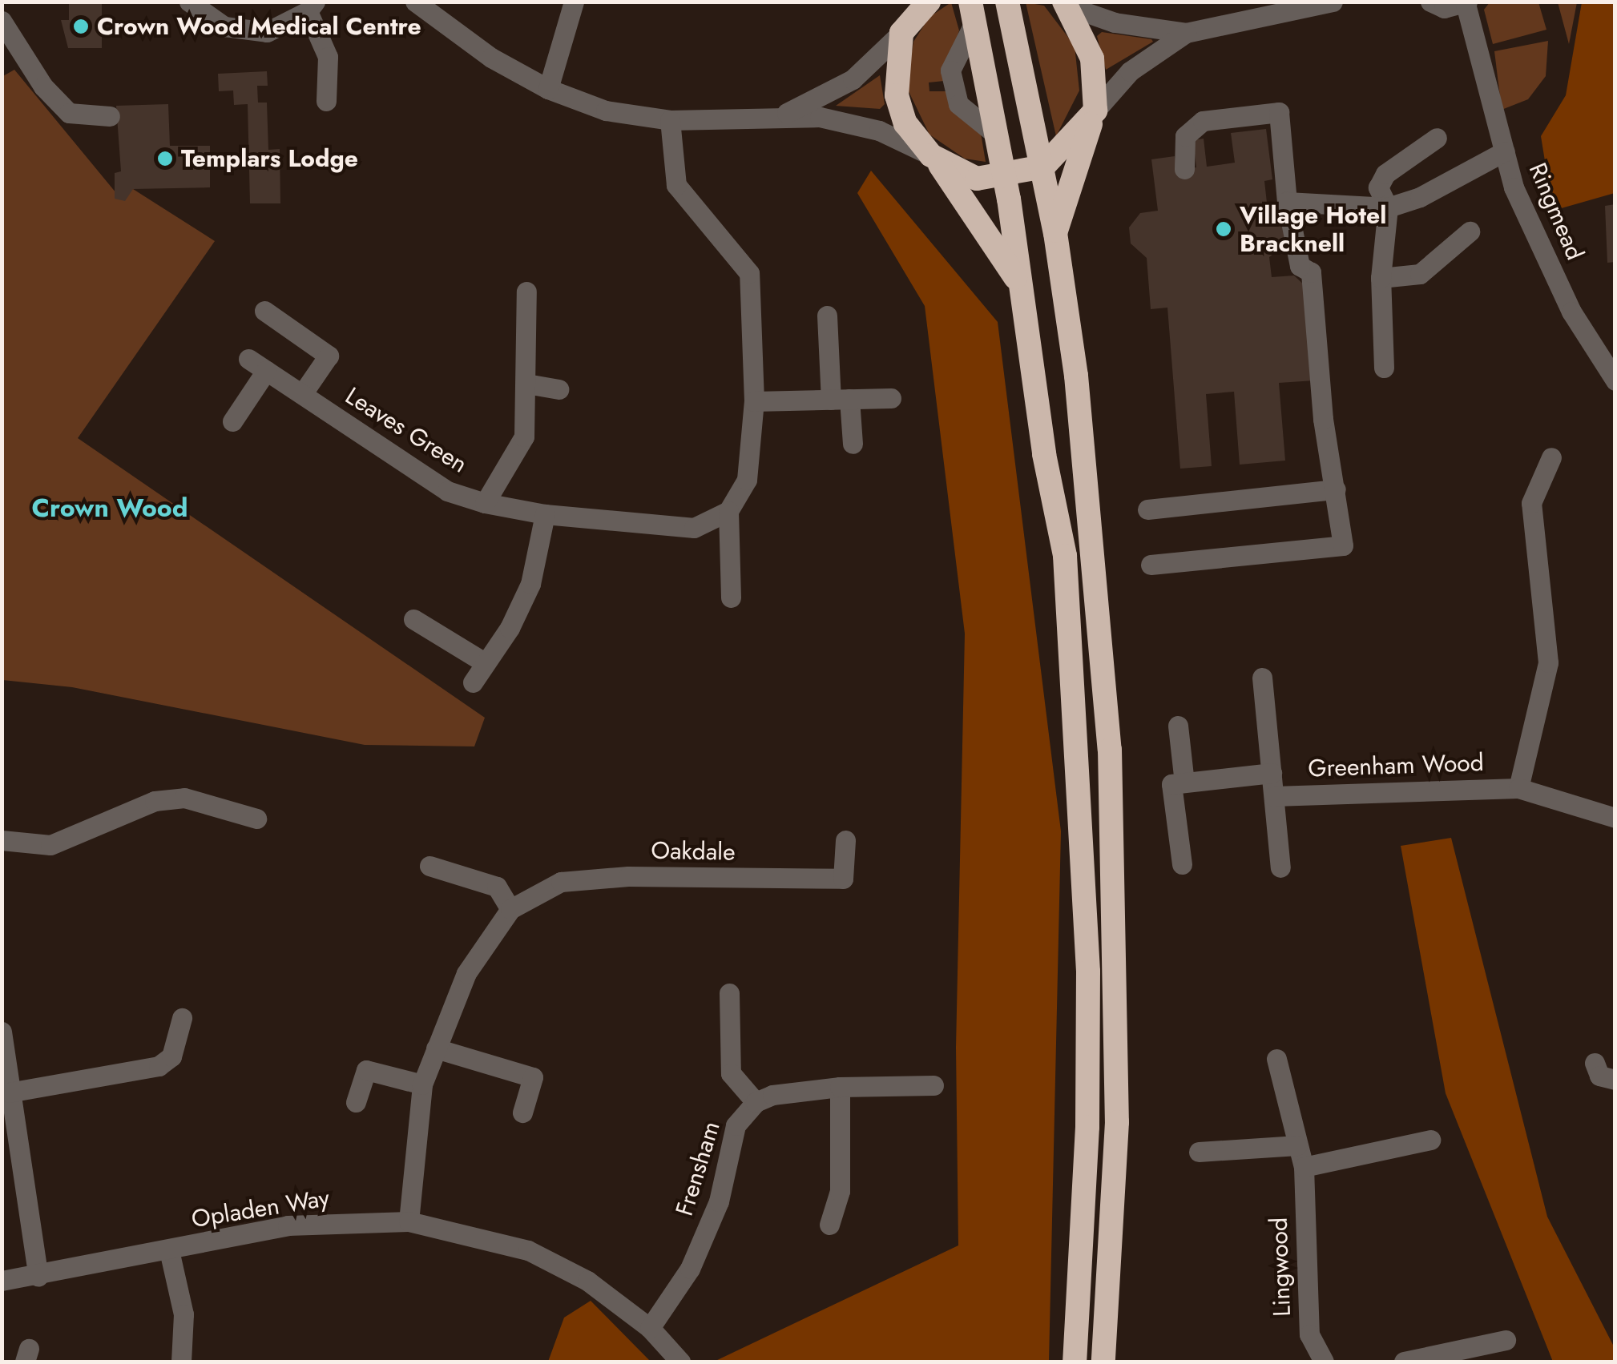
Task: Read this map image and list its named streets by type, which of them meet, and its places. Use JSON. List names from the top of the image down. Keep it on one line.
{"streets":{"street":["Ringmead","Leaves Green","Greenham Wood","Oakdale","Frensham","Opladen Way","Lingwood"]},"crossings":[["Oakdale","Opladen Way"],["Frensham","Opladen Way"]],"districts":["Crown Wood"],"places":["Crown Wood Medical Centre","Templars Lodge","Village Hotel Bracknell"]}
